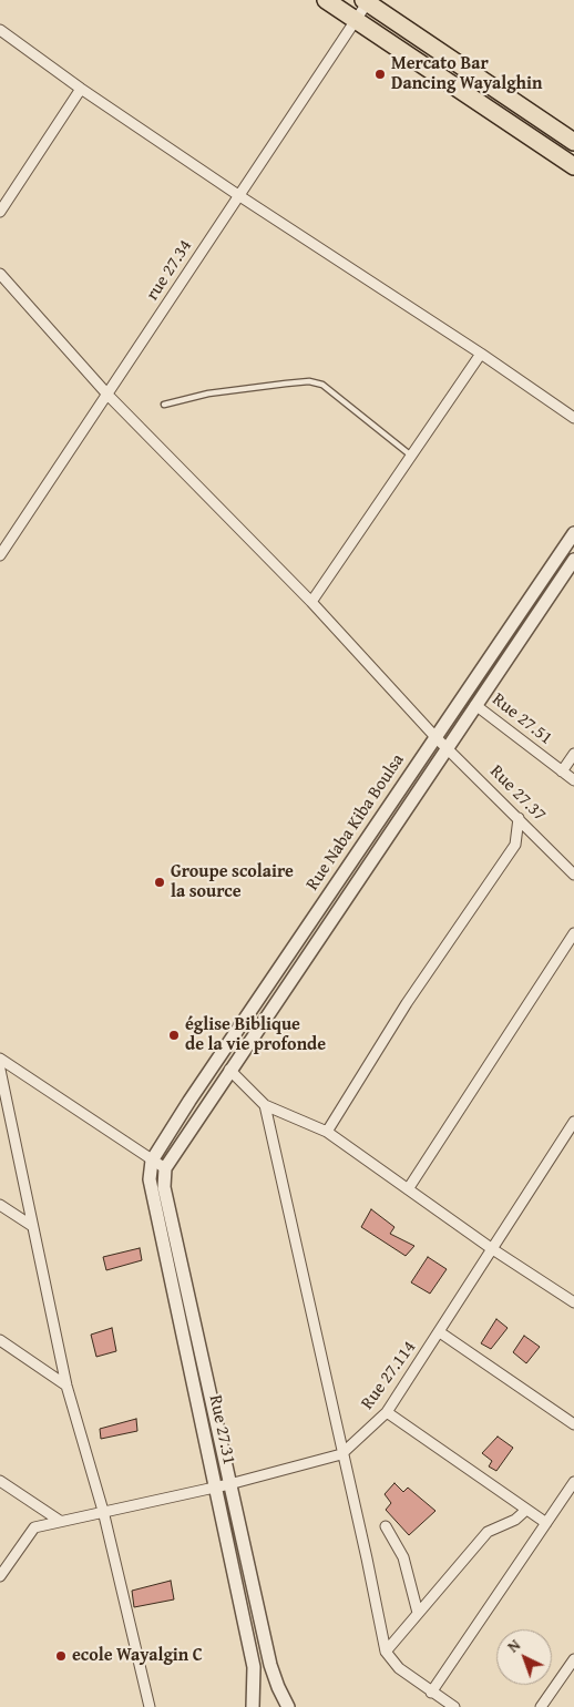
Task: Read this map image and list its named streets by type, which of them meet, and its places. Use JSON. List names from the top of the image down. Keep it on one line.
{"streets":{"street":["rue 27.34","Rue 27.51","Rue 27.37","Rue Naba Kiba Boulsa","Rue 27.114","Rue 27.31"]},"crossings":[["rue 27.34","Rue 27.37"],["Rue 27.51","Rue Naba Kiba Boulsa"],["Rue 27.37","Rue Naba Kiba Boulsa"],["Rue Naba Kiba Boulsa","Rue 27.31"],["Rue 27.114","Rue 27.31"]],"places":["Mercato Bar Dancing Wayalghin","Groupe scolaire la source","église Biblique de la vie profonde","ecole Wayalgin C"],"north":"top left"}
